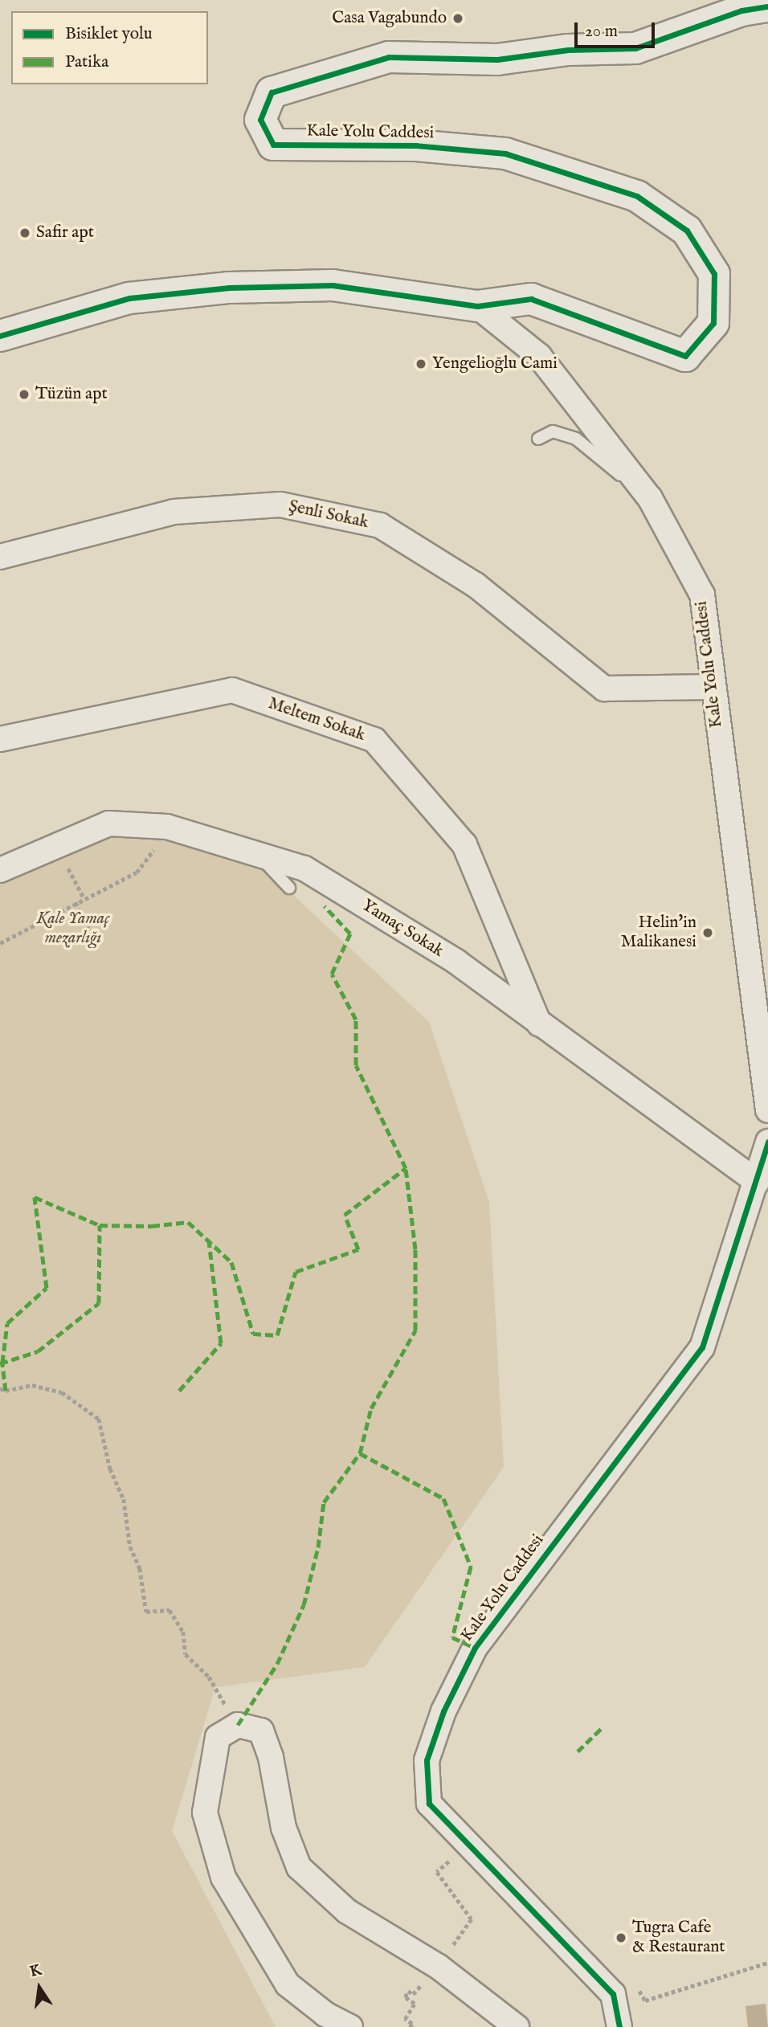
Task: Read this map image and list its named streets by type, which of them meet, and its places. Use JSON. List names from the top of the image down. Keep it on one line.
{"streets":{"street":["Kale Yolu Caddesi","Şenli Sokak","Meltem Sokak","Yamaç Sokak"]},"crossings":[["Kale Yolu Caddesi","Şenli Sokak"],["Kale Yolu Caddesi","Yamaç Sokak"],["Meltem Sokak","Yamaç Sokak"]],"parks":["Kale Yamaç mezarlığı"],"places":["Casa Vagabundo","Safir apt","Yengelioğlu Cami","Tüzün apt","Helin'in Malikanesi","Tugra Cafe & Restaurant"],"legend":["Bisiklet yolu","Patika"],"scale_bar":"20 m","north":"top"}
